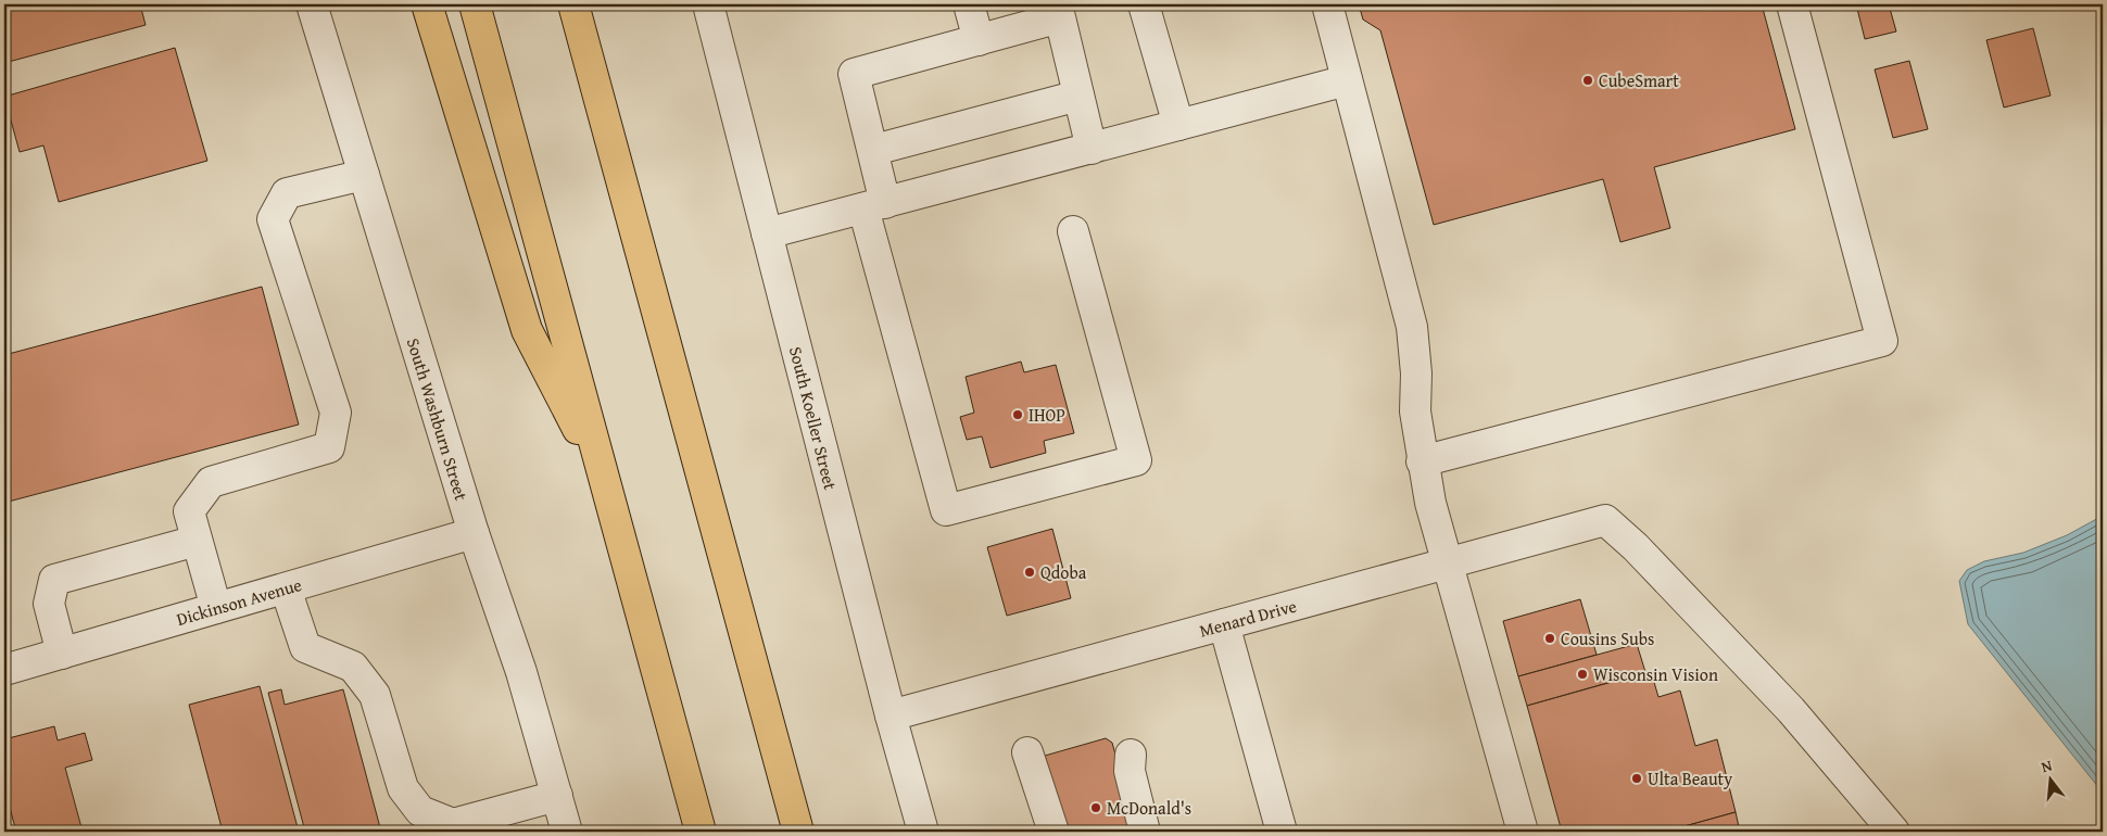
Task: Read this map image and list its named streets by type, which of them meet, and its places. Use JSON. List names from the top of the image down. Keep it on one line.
{"streets":{"street":["South Koeller Street","South Washburn Street","Dickinson Avenue","Menard Drive"]},"crossings":[["South Koeller Street","Menard Drive"],["South Washburn Street","Dickinson Avenue"]],"places":["CubeSmart","IHOP","Qdoba","Cousins Subs","Wisconsin Vision","Ulta Beauty","McDonald's"],"north":"top"}
